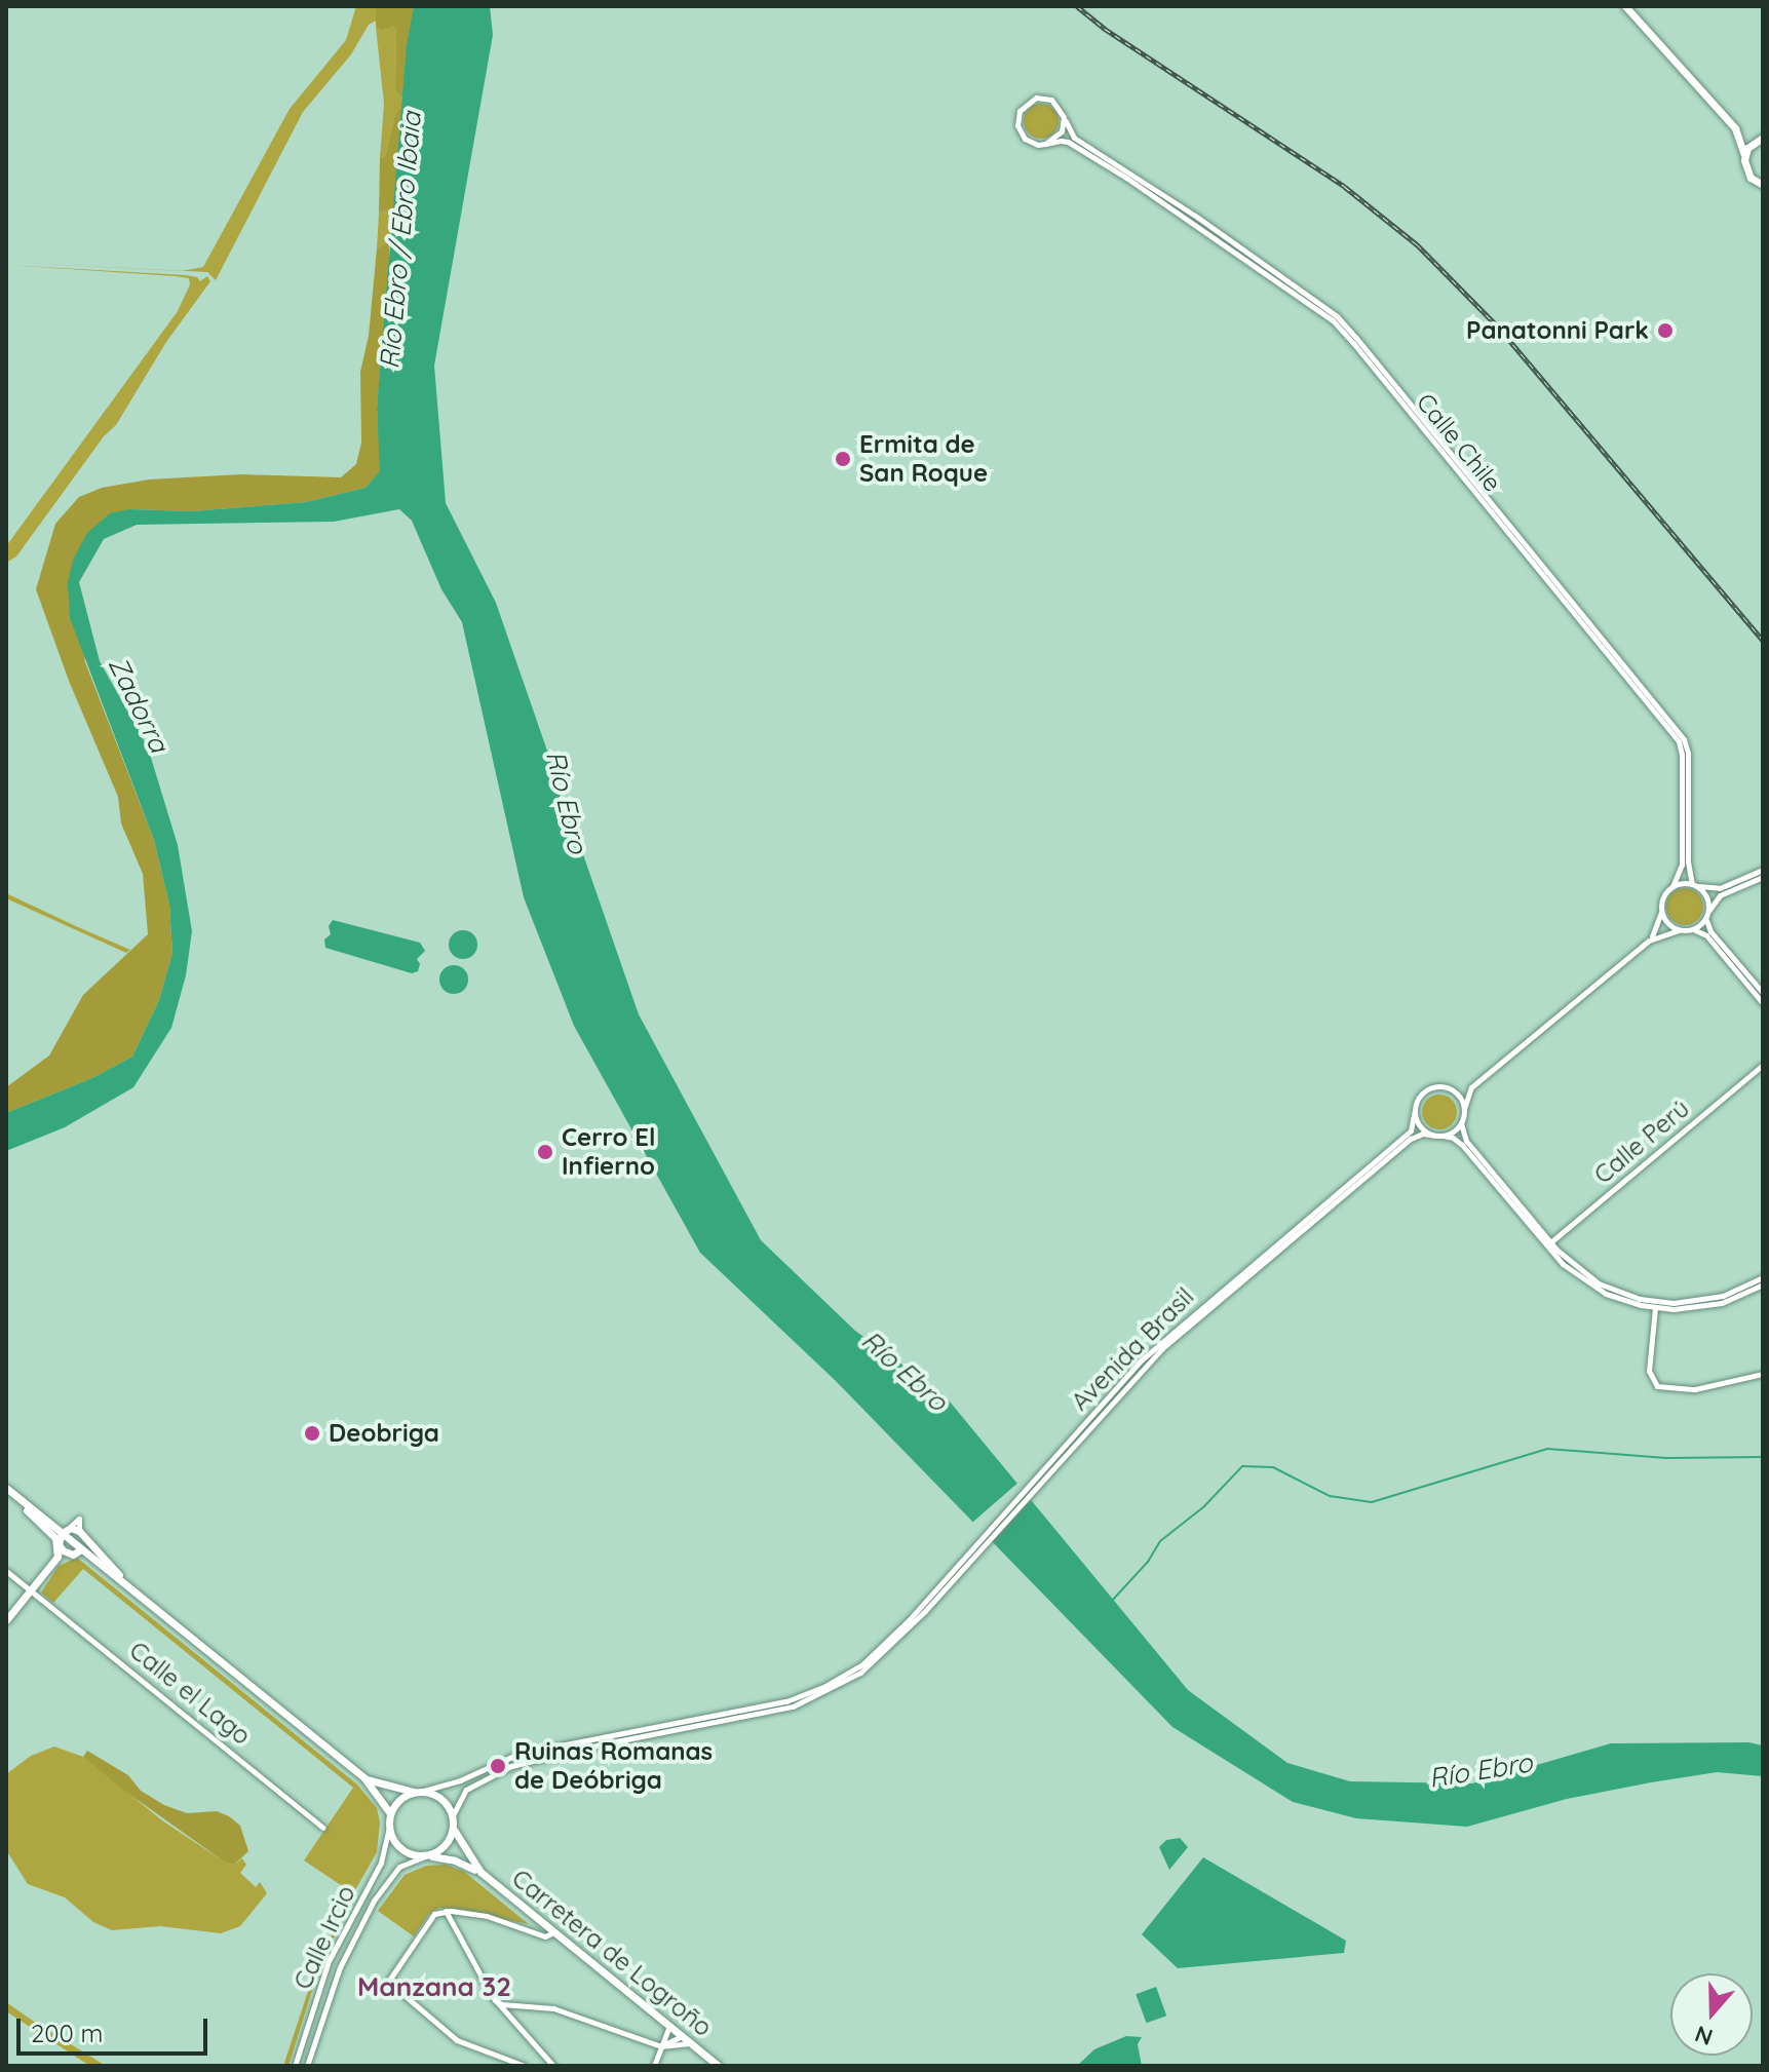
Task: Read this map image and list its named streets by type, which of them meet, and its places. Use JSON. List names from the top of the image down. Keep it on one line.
{"streets":{"main road":["Carretera de Logroño"],"street":["Calle Chile","Calle Perú","Avenida Brasil","Calle el Lago","Calle Ircio"]},"crossings":[["Calle Ircio","Carretera de Logroño"]],"districts":["Manzana 32"],"water":["Río Ebro / Ebro Ibaia","Zadorra","Río Ebro"],"places":["Panatonni Park","Ermita de San Roque","Cerro El Infierno","Deobriga","Ruinas Romanas de Deóbriga"],"scale_bar":"200 m","north":"bottom"}
